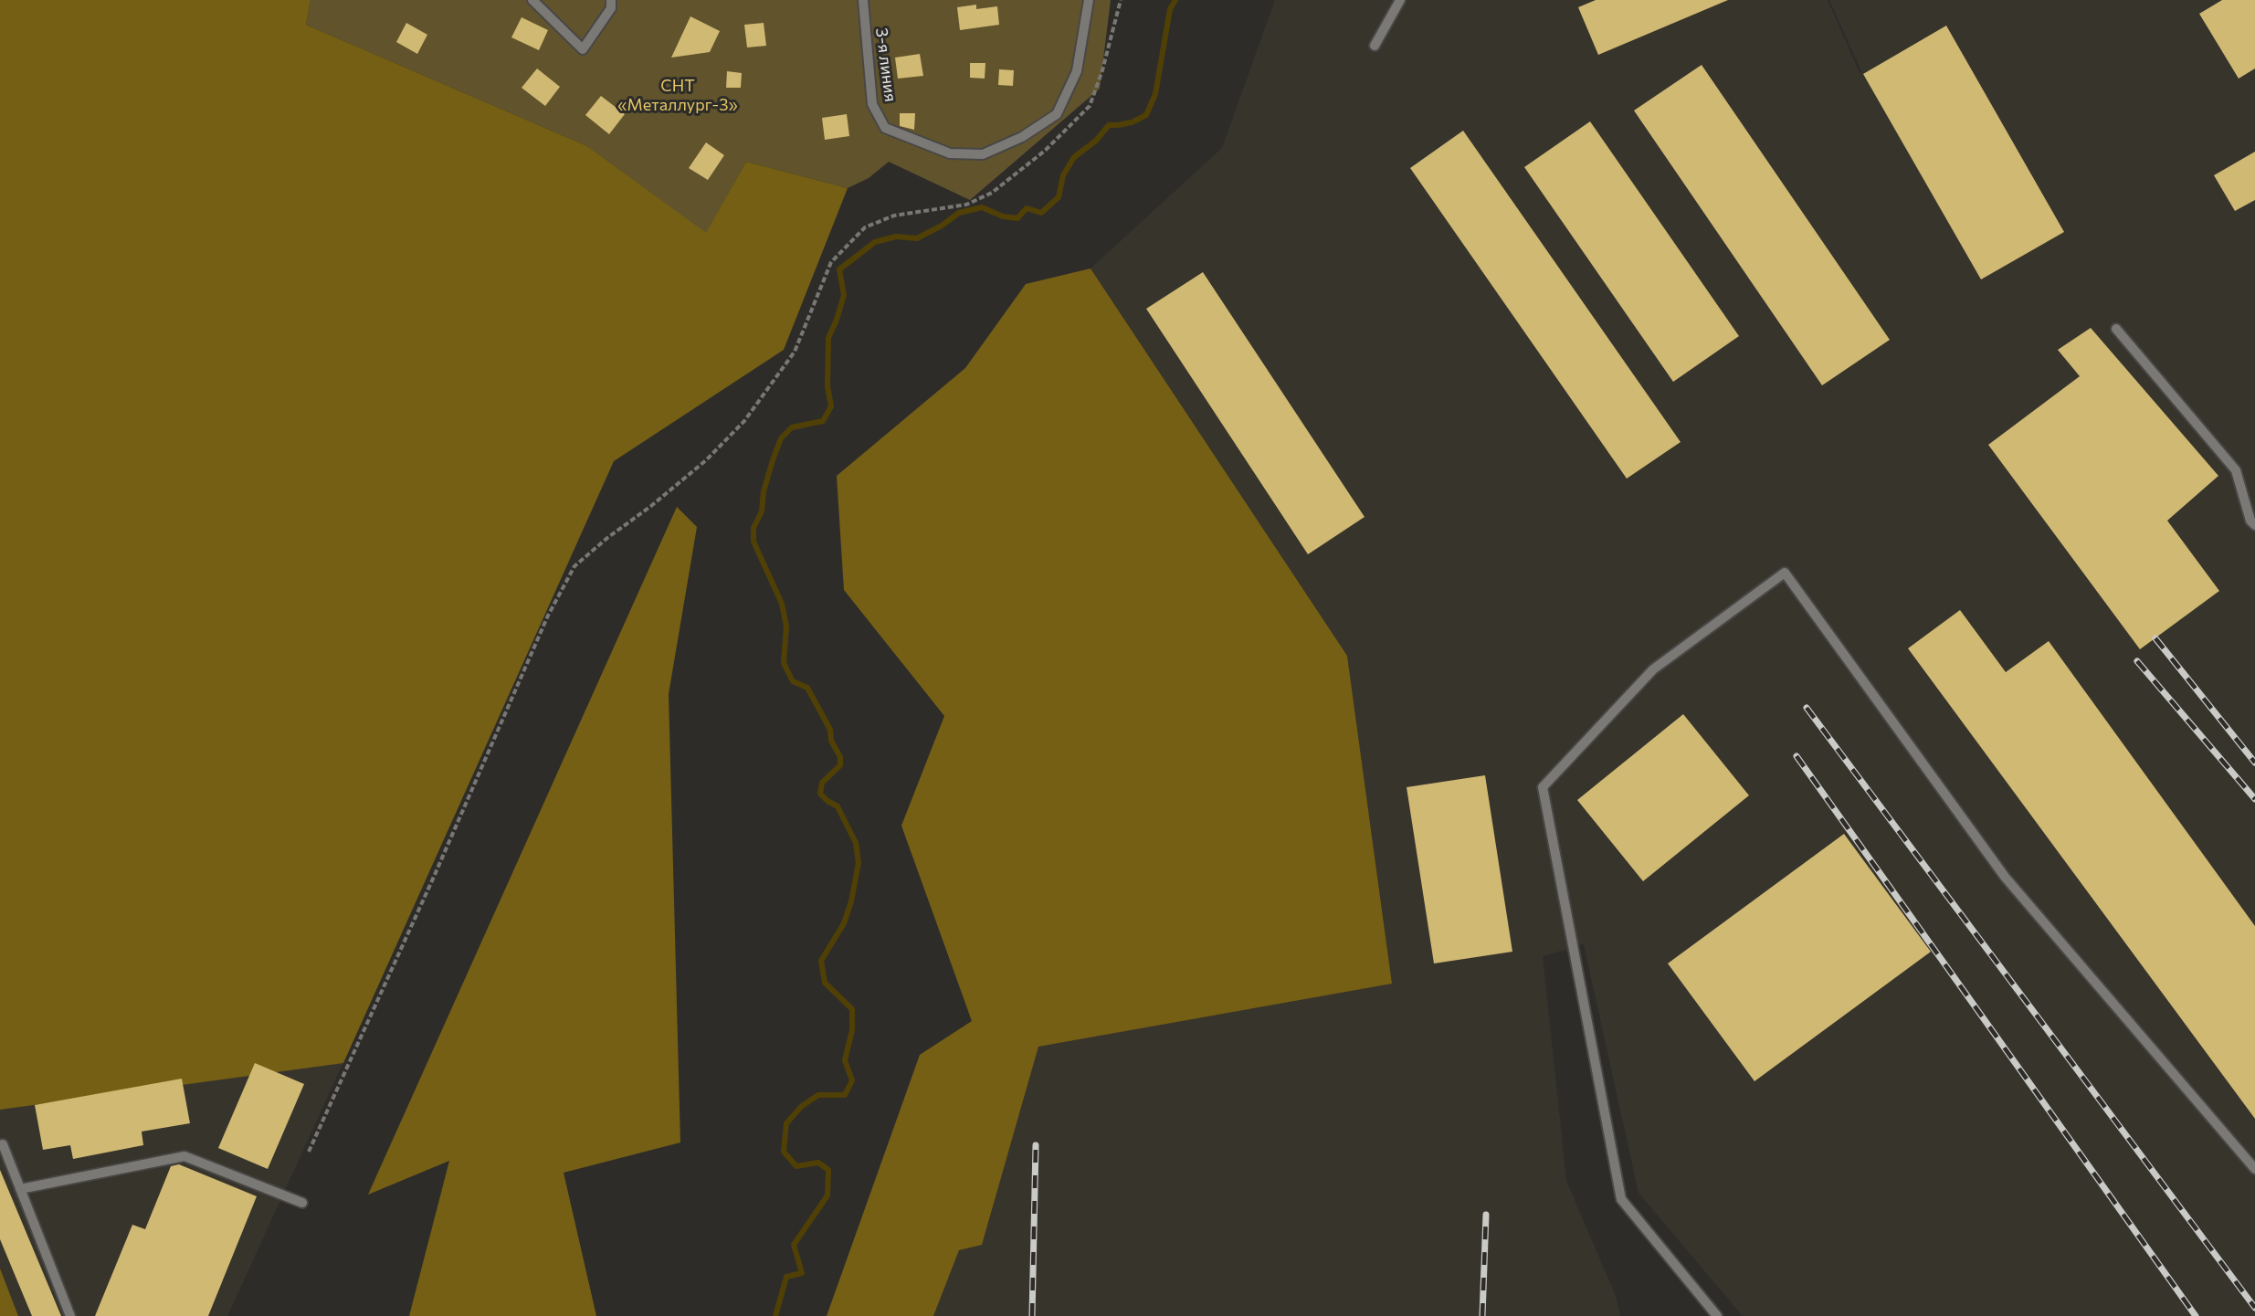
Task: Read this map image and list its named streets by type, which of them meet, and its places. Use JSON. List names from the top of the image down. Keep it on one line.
{"streets":{"lane":["3-я линия"]},"parks":["СНТ «Металлург-3»"]}
